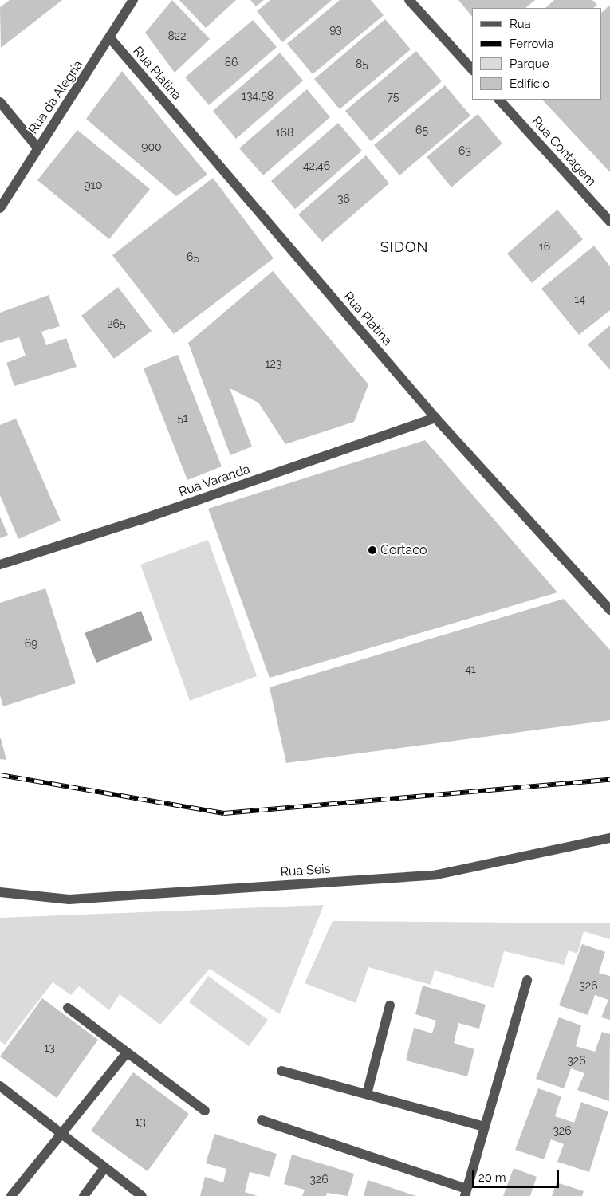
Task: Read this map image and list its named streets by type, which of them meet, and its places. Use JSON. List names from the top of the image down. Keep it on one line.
{"streets":{"street":["Rua Platina","Rua da Alegria","Rua Contagem","Rua Varanda","Rua Seis"]},"crossings":[["Rua Platina","Rua da Alegria"],["Rua Platina","Rua Varanda"]],"districts":["SIDON"],"places":["Cortaco"],"house_numbers":["93","822","86","85","134,58","75","65","168","900","63","42,46","910","36","16","65","14","265","123","51","69","41","326","13","326","13","326","326"],"legend":["Rua","Ferrovia","Parque","Edifício"],"scale_bar":"20 m"}
